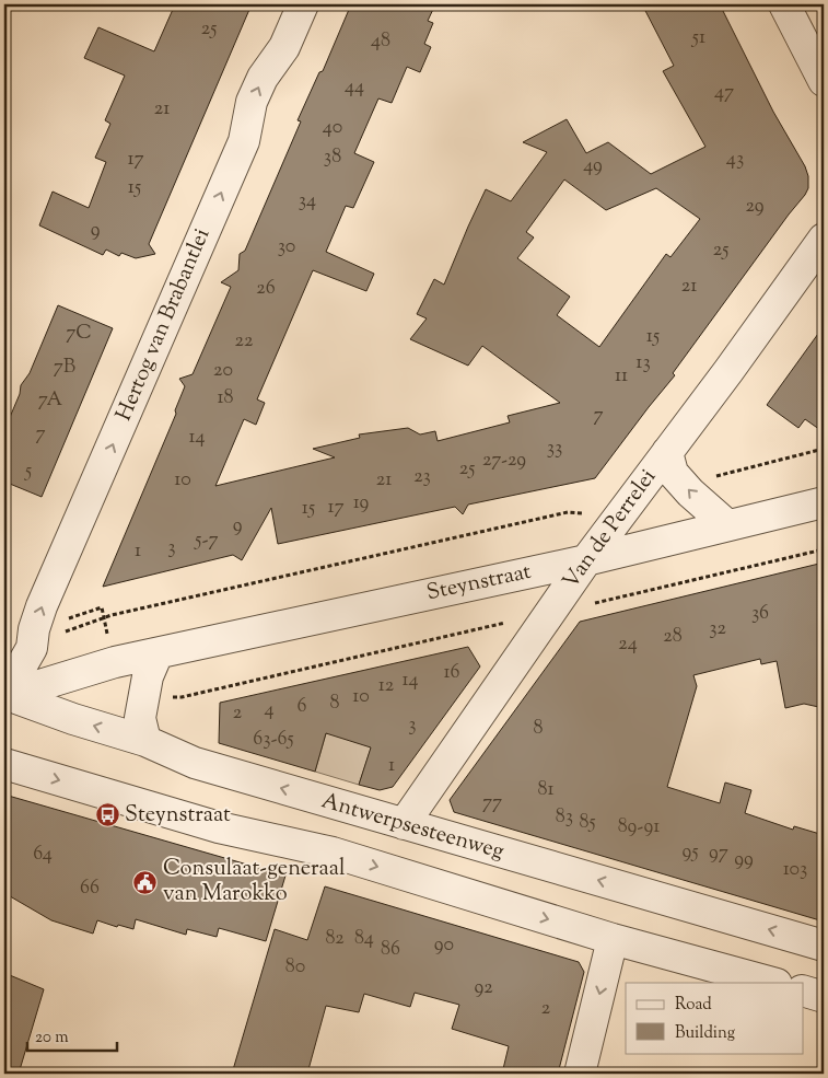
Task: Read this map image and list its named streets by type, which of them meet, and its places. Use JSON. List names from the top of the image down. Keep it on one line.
{"streets":{"street":["Hertog van Brabantlei","Van de Perrelei","Steynstraat","Antwerpsesteenweg"]},"crossings":[["Hertog van Brabantlei","Steynstraat"],["Hertog van Brabantlei","Antwerpsesteenweg"],["Van de Perrelei","Steynstraat"],["Van de Perrelei","Antwerpsesteenweg"],["Steynstraat","Antwerpsesteenweg"]],"one_way":["Hertog van Brabantlei"],"places":{"bus stop":["Steynstraat"],"public building":["Consulaat-generaal van Marokko"]},"house_numbers":["25","51","48","44","47","21","40","38","17","43","49","15","34","29","9","30","25","21","26","7C","15","22","13","7B","20","11","18","7A","7","7","14","33","27-29","25","5","23","10","21","19","17","15","9","5-7","3","1","36","32","28","24","16","14","12","10","8","6","4","2","3","8","63-65","1","81","77","83","85","89-91","95","97","64","99","103","66","82","84","90","86","80","92","2"],"legend":["Road","Building"],"scale_bar":"20 m"}
